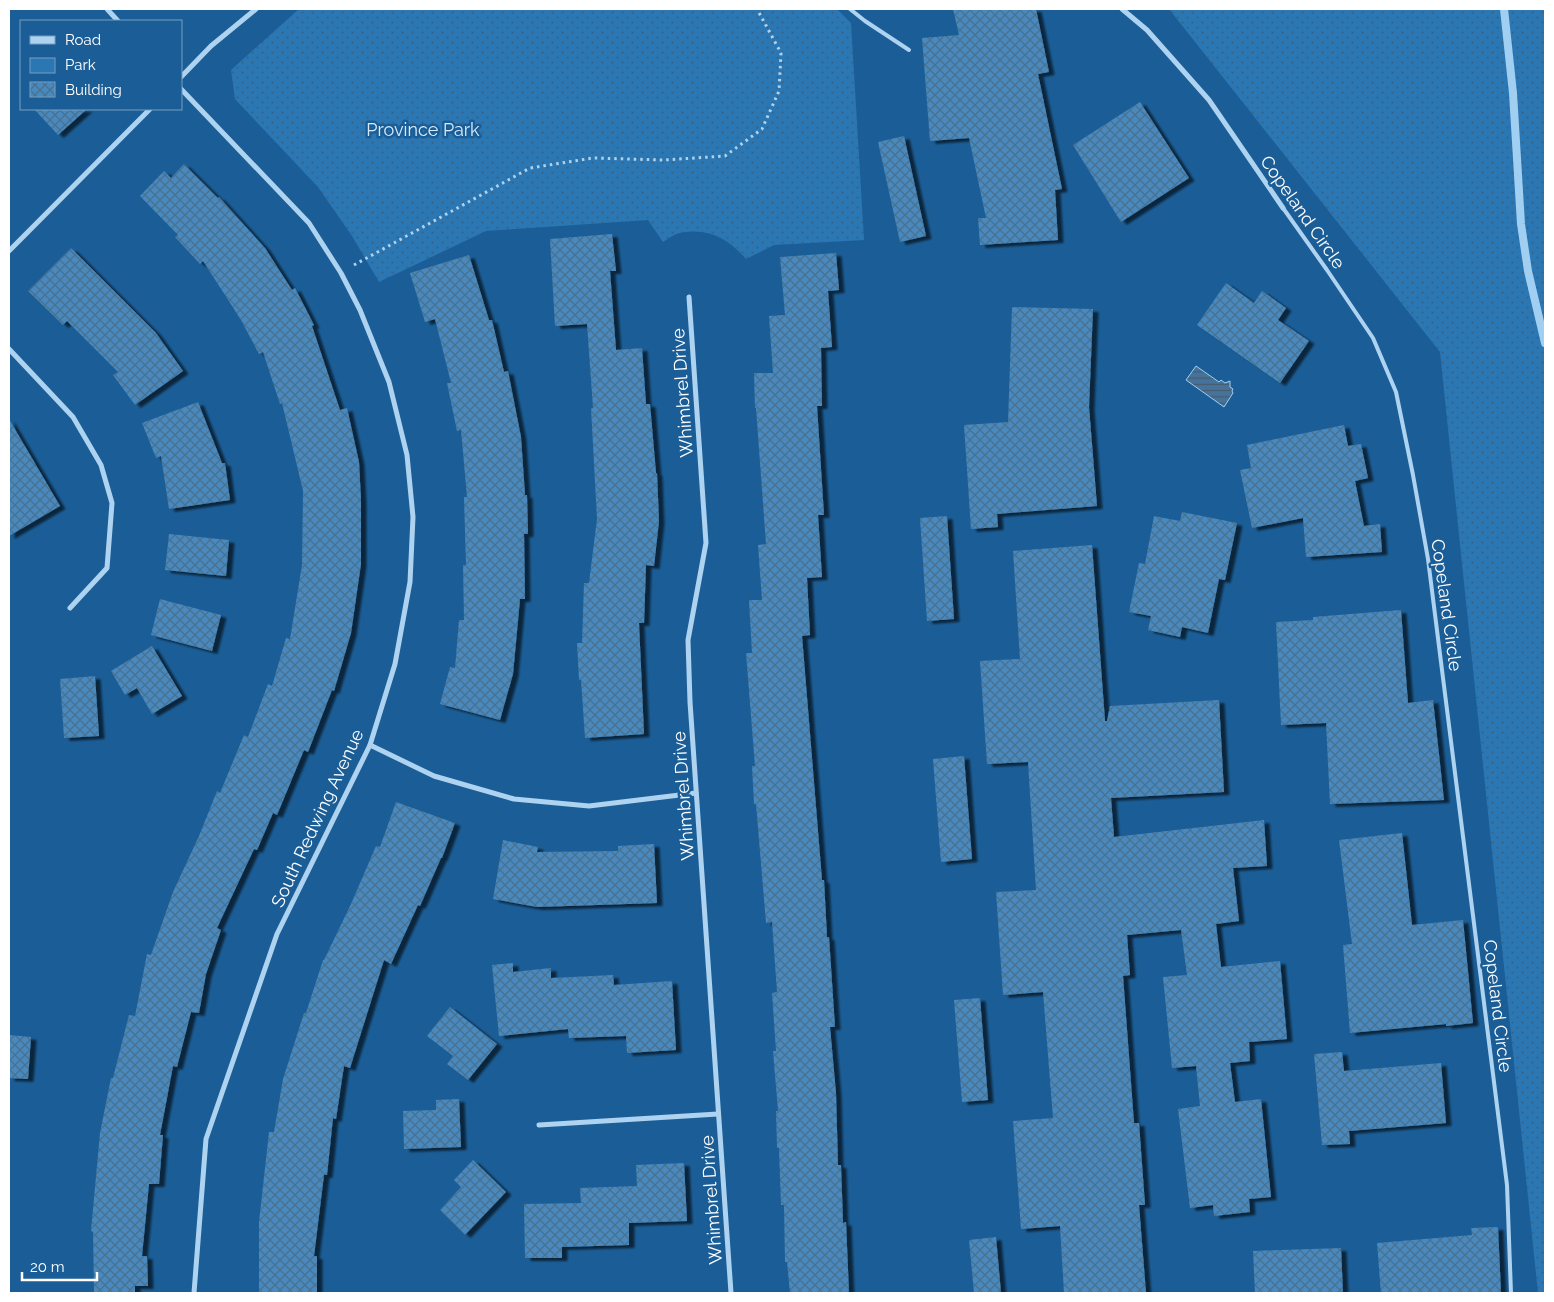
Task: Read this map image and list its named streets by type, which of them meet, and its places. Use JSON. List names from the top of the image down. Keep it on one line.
{"streets":{"street":["Copeland Circle","Whimbrel Drive","South Redwing Avenue"]},"parks":["Province Park"],"legend":["Road","Park","Building"],"scale_bar":"20 m"}
